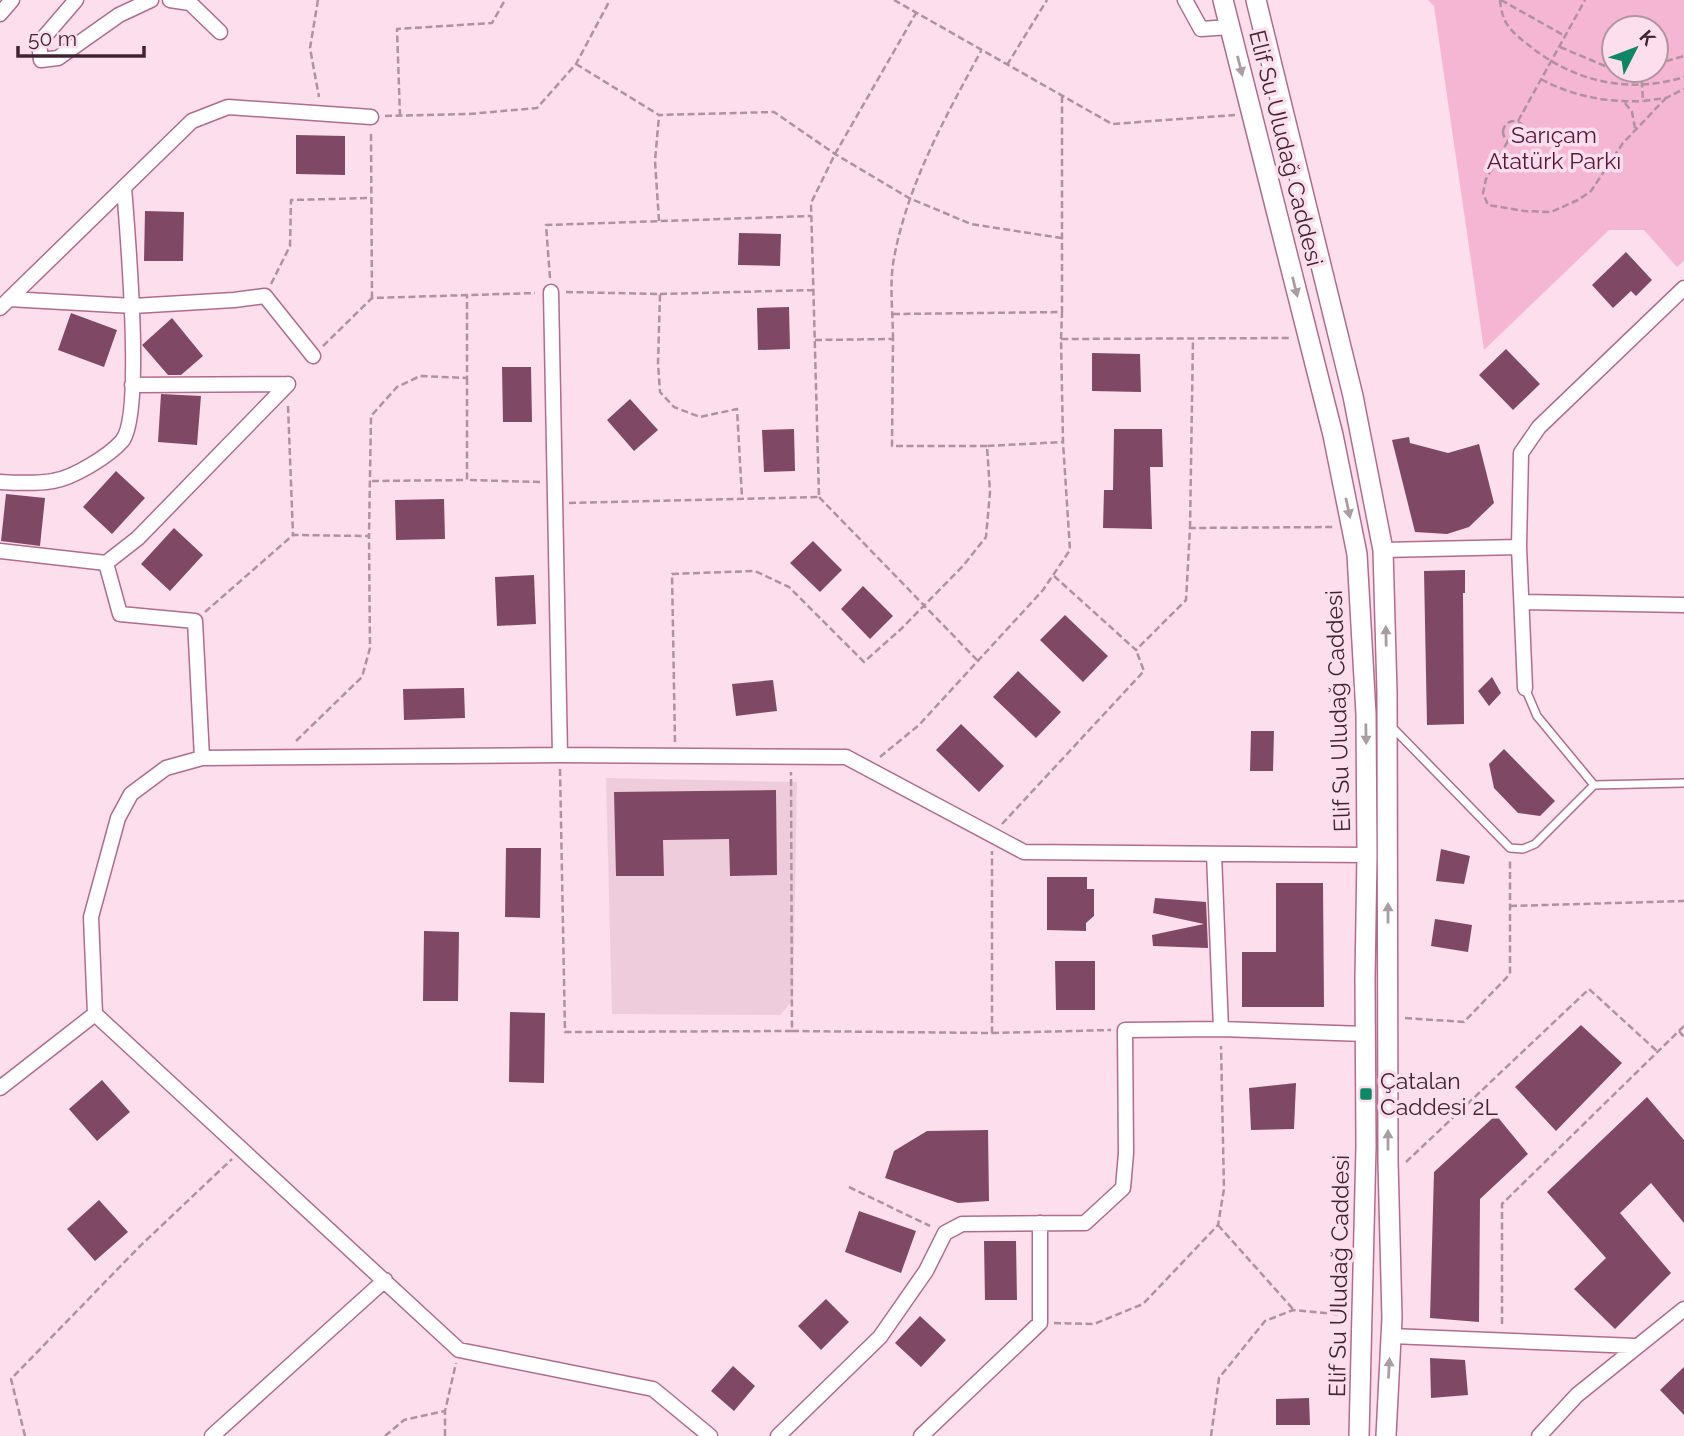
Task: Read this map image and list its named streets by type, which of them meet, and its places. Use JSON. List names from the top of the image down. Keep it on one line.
{"streets":{"main road":["Elif Su Uludağ Caddesi"]},"parks":["Sarıçam Atatürk Parkı"],"places":{"transit":["Çatalan Caddesi 2L"]},"scale_bar":"50 m","north":"top right"}
